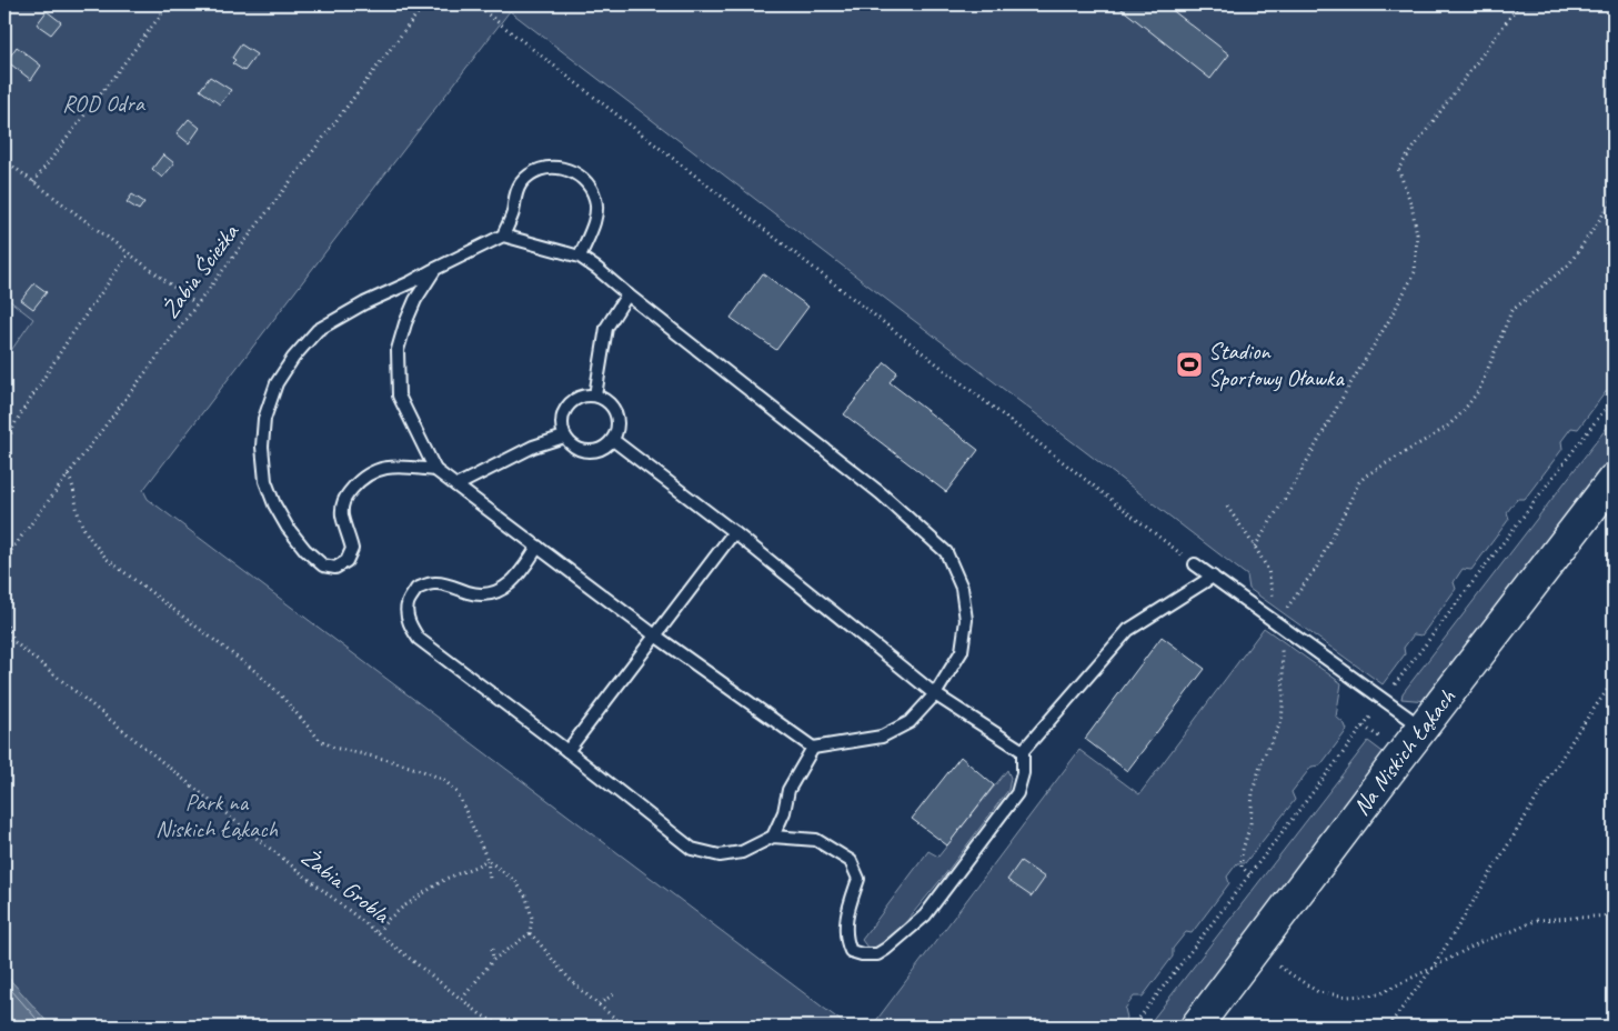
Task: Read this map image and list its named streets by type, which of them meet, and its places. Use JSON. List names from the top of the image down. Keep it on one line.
{"streets":{"street":["Na Niskich Łąkach"],"path":["Żabia Ścieżka","Żabia Grobla"]},"parks":["ROD Odra","Park na Niskich Łąkach"],"places":{"sports":["Stadion Sportowy Oławka"]}}
